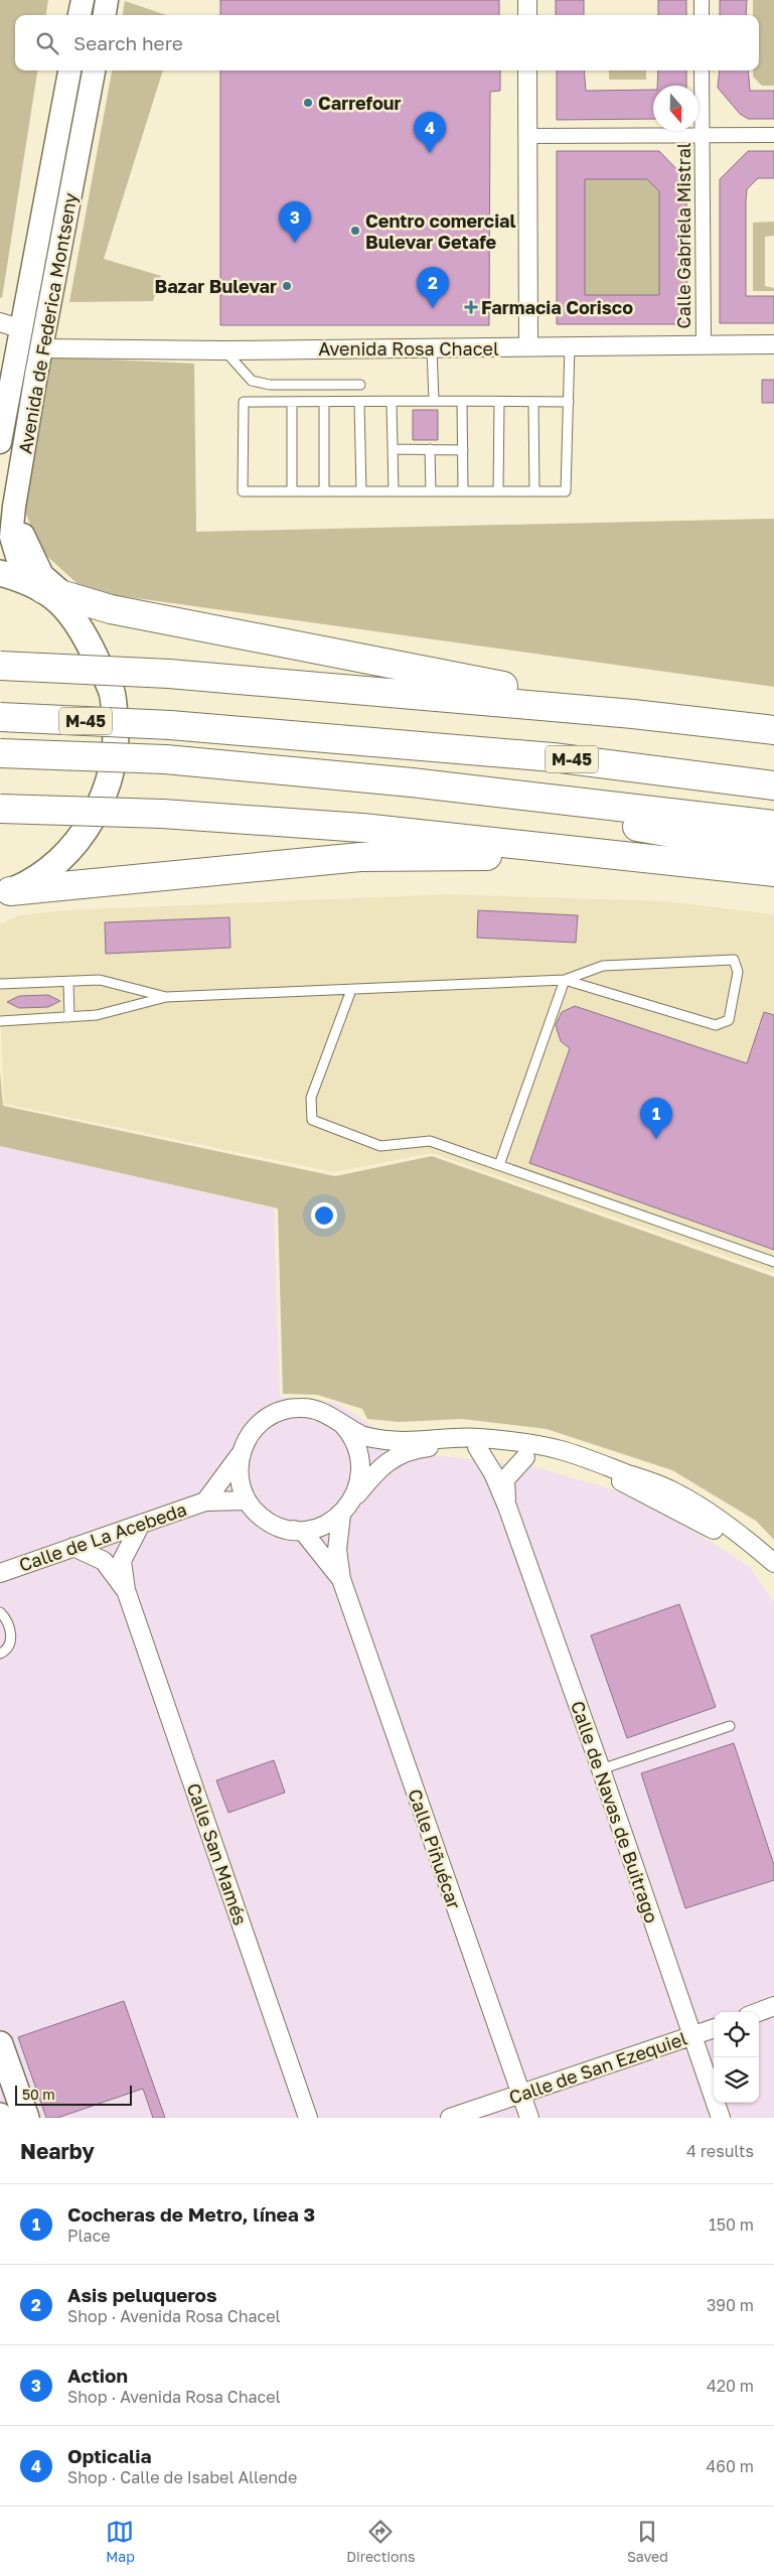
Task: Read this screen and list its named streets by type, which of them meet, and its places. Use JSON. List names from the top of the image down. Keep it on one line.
{"streets":{"highway":["M-45"],"street":["Calle Gabriela Mistral","Avenida de Federica Montseny","Avenida Rosa Chacel","Calle de La Acebeda","Calle de Navas de Buitrago","Calle Piñuécar","Calle San Mamés","Calle de San Ezequiel"]},"crossings":[["Calle Gabriela Mistral","Avenida Rosa Chacel"],["Avenida de Federica Montseny","Avenida Rosa Chacel"],["Calle de La Acebeda","Calle Piñuécar"],["Calle de La Acebeda","Calle San Mamés"],["Calle de Navas de Buitrago","Calle de San Ezequiel"],["Calle Piñuécar","Calle de San Ezequiel"]],"places":{"other":["Carrefour","Centro comercial Bulevar Getafe","Bazar Bulevar"],"health":["Farmacia Corisco"]},"scale_bar":"50 m","north":"bottom","page":{"search":"Search here","pins":["4","3","2","1"],"scale":"50 m","heading":["Nearby","4 results"],"list":[{"mark":"1","name":"Cocheras de Metro, línea 3","note":"Place","value":"150 m"},{"mark":"2","name":"Asis peluqueros","note":"Shop · Avenida Rosa Chacel","value":"390 m"},{"mark":"3","name":"Action","note":"Shop · Avenida Rosa Chacel","value":"420 m"},{"mark":"4","name":"Opticalia","note":"Shop · Calle de Isabel Allende","value":"460 m"}],"nav":["Map","Directions","Saved"]}}
